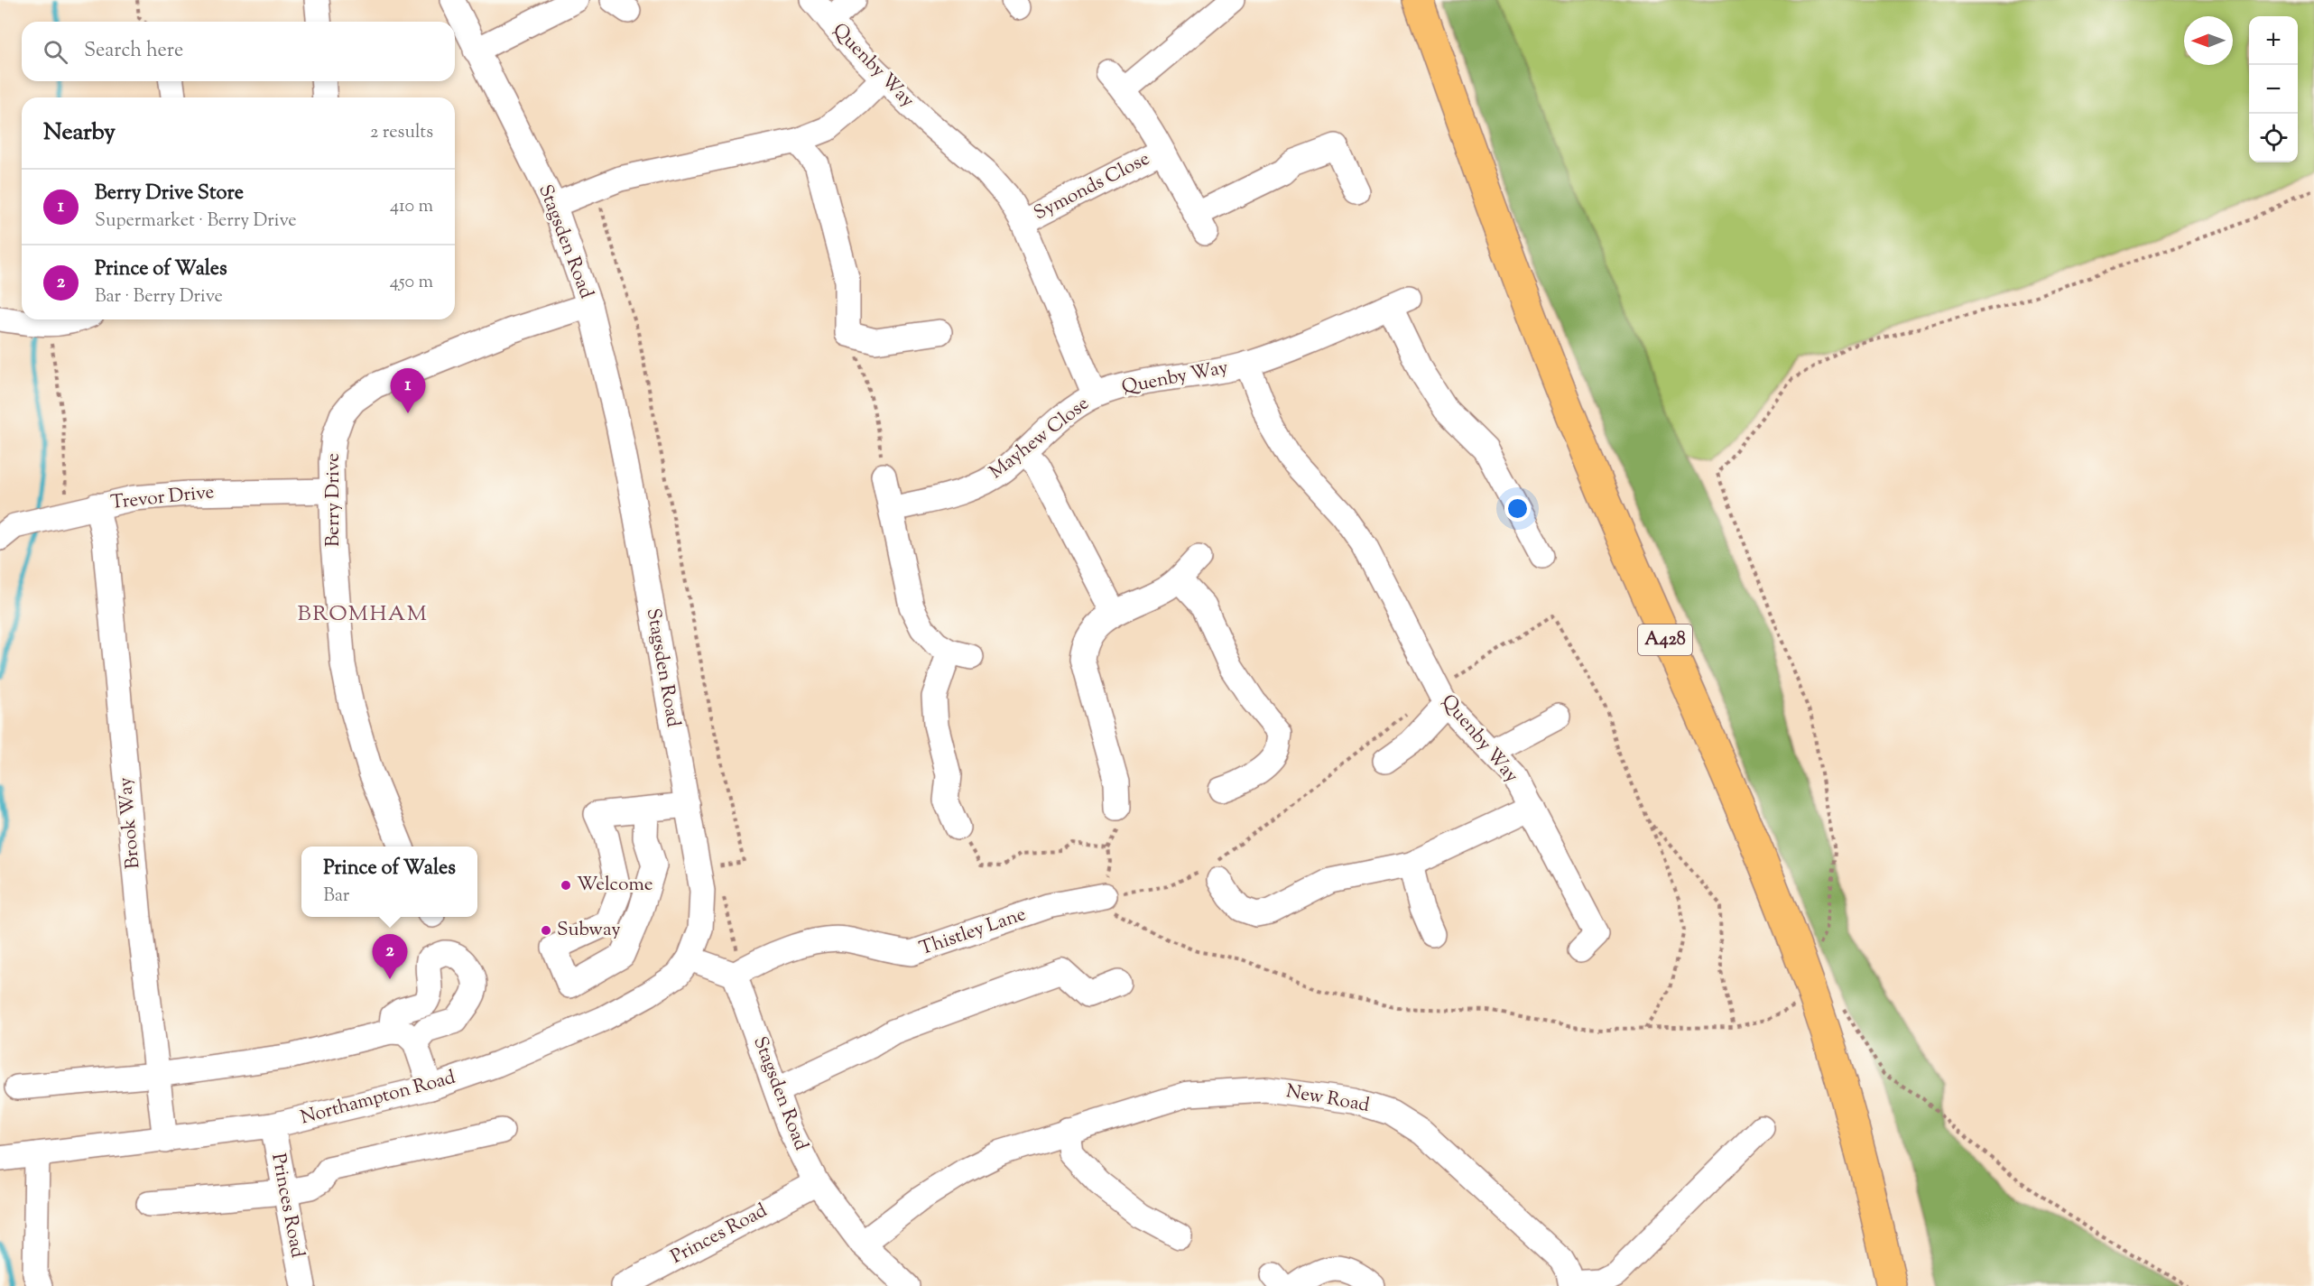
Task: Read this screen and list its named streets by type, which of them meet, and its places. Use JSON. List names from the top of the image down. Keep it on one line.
{"streets":{"highway":["A428"],"street":["Quenby Way","Symonds Close","Stagsden Road","Mayhew Close","Trevor Drive","Berry Drive","Brook Way","Thistley Lane","Northampton Road","New Road","Princes Road"]},"crossings":[["Quenby Way","Symonds Close"],["Quenby Way","Mayhew Close"],["Stagsden Road","Berry Drive"],["Stagsden Road","Thistley Lane"],["Stagsden Road","Northampton Road"],["Stagsden Road","New Road"],["Stagsden Road","Princes Road"],["Trevor Drive","Berry Drive"],["Trevor Drive","Brook Way"],["Brook Way","Northampton Road"],["Northampton Road","Princes Road"]],"districts":["BROMHAM"],"places":["Welcome","Subway"],"north":"left","page":{"map_buttons":["+","−"],"search":"Search here","heading":["Nearby","2 results"],"list":[{"mark":"1","name":"Berry Drive Store","note":"Supermarket · Berry Drive","value":"410 m"},{"mark":"2","name":"Prince of Wales","note":"Bar · Berry Drive","value":"450 m"}],"pins":["1","2"],"popup":["Prince of Wales","Bar"]}}
